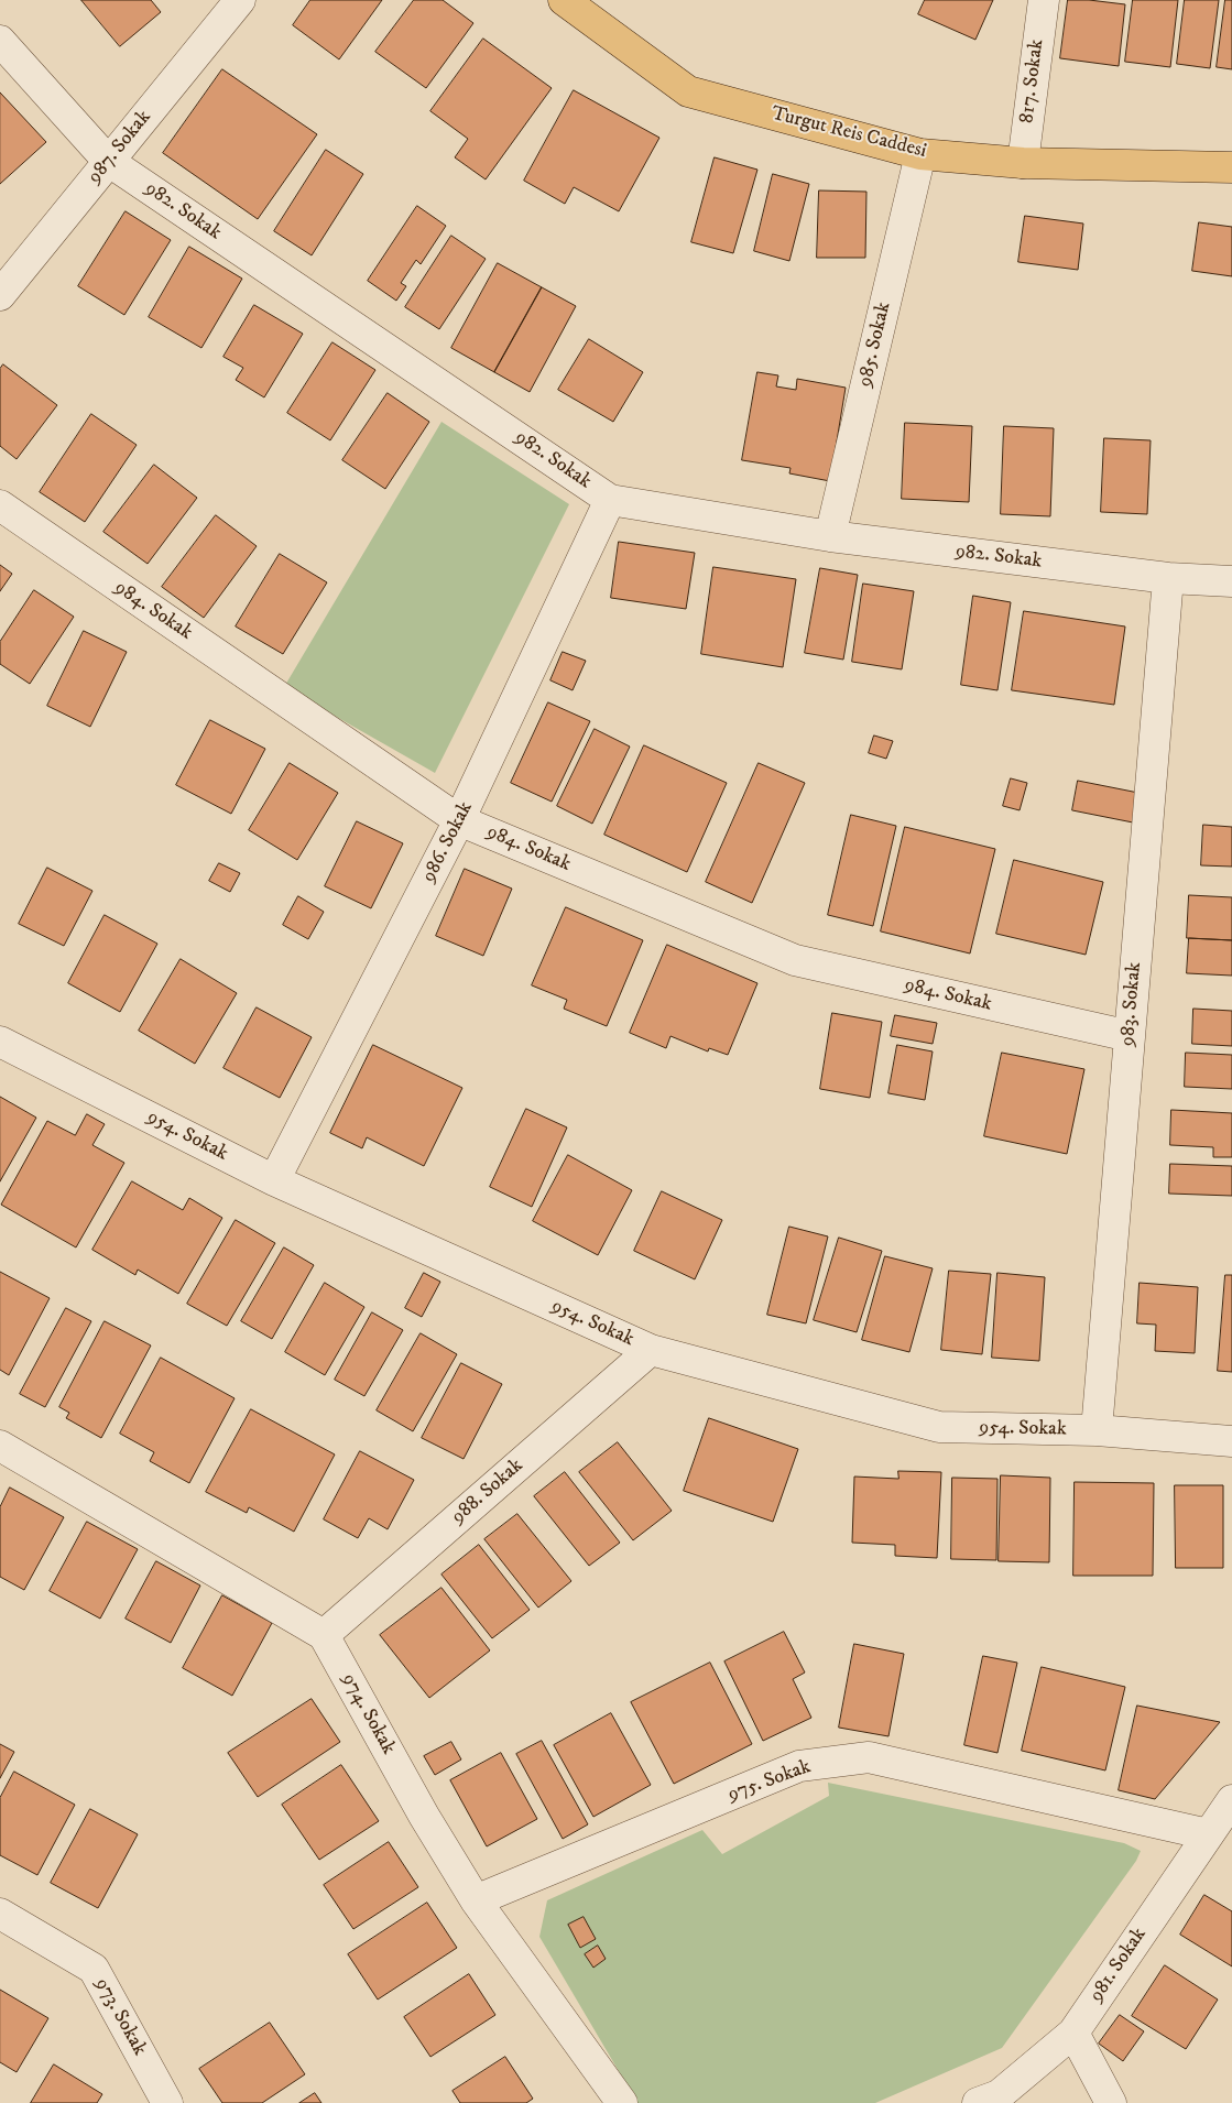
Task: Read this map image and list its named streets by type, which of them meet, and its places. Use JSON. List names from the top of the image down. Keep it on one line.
{"streets":{"main road":["Turgut Reis Caddesi"],"street":["817. Sokak","987. Sokak","982. Sokak","985. Sokak","984. Sokak","986. Sokak","983. Sokak","954. Sokak","988. Sokak","974. Sokak","975. Sokak","981. Sokak","973. Sokak"]},"crossings":[["817. Sokak","Turgut Reis Caddesi"],["Turgut Reis Caddesi","985. Sokak"],["987. Sokak","982. Sokak"],["982. Sokak","985. Sokak"],["982. Sokak","986. Sokak"],["982. Sokak","983. Sokak"],["984. Sokak","986. Sokak"],["984. Sokak","983. Sokak"],["986. Sokak","954. Sokak"],["983. Sokak","954. Sokak"],["954. Sokak","988. Sokak"],["988. Sokak","974. Sokak"],["974. Sokak","975. Sokak"],["975. Sokak","981. Sokak"]]}
